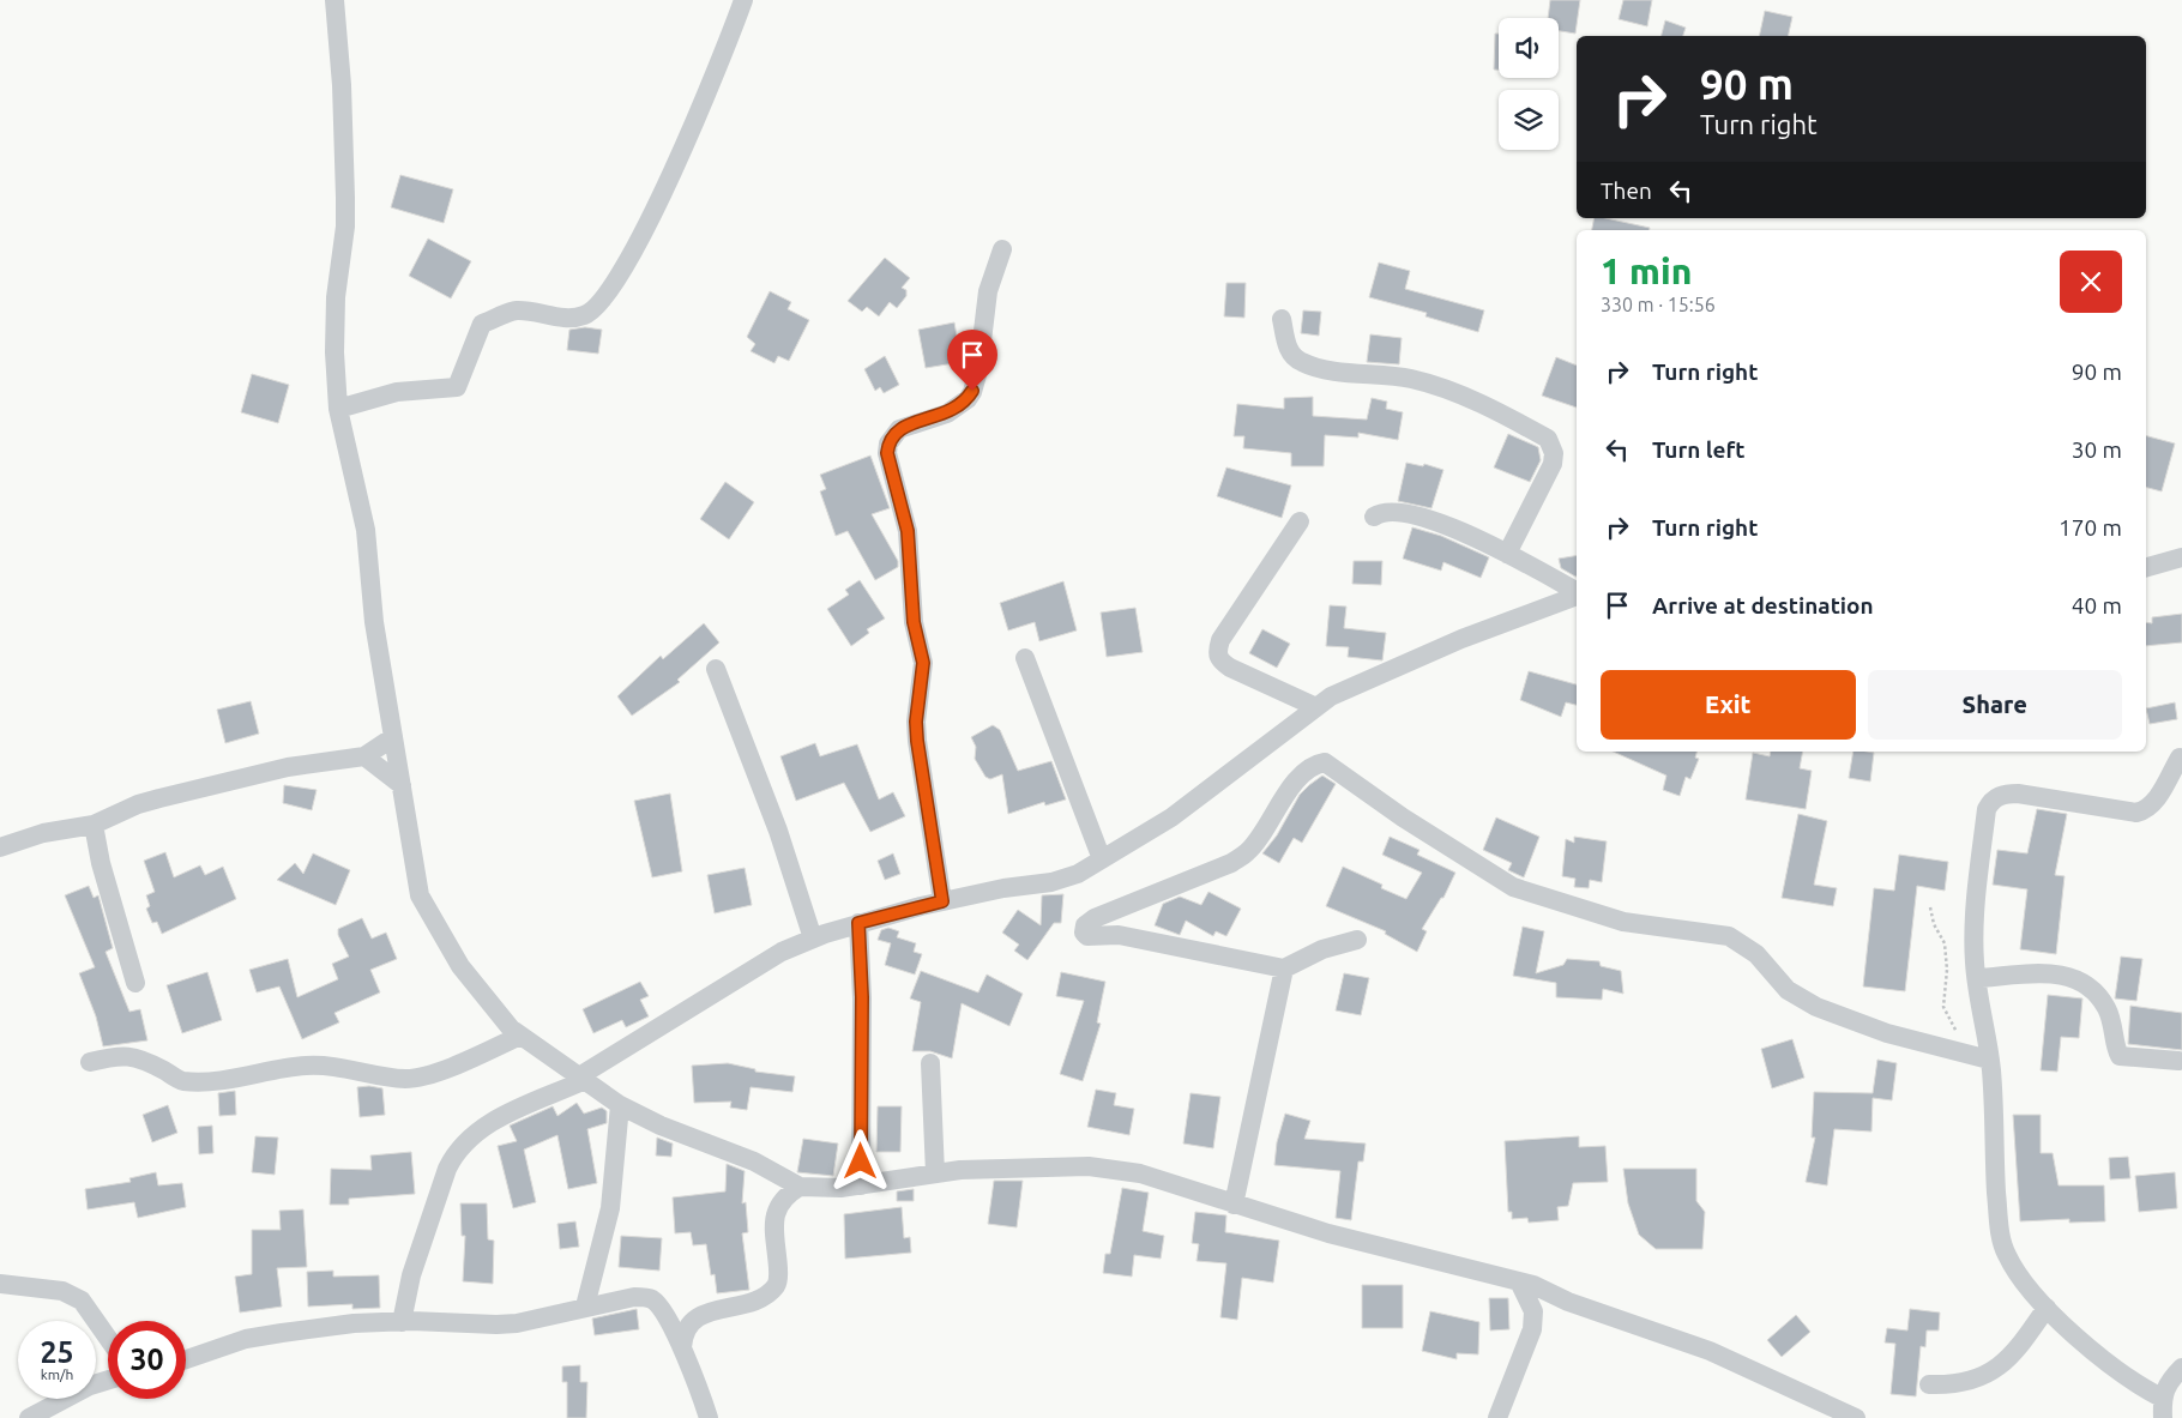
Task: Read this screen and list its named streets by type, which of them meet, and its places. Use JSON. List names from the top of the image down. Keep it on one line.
{"page":{"turn":["90 m","Turn right"],"then":"Then","heading":["1 min","330 m · 15:56"],"list":[{"name":"Turn right","value":"90 m"},{"name":"Turn left","value":"30 m"},{"name":"Turn right","value":"170 m"},{"name":"Arrive at destination","value":"40 m"}],"buttons":["Exit","Share"],"speed":"25 km/h","limit":"30"}}
